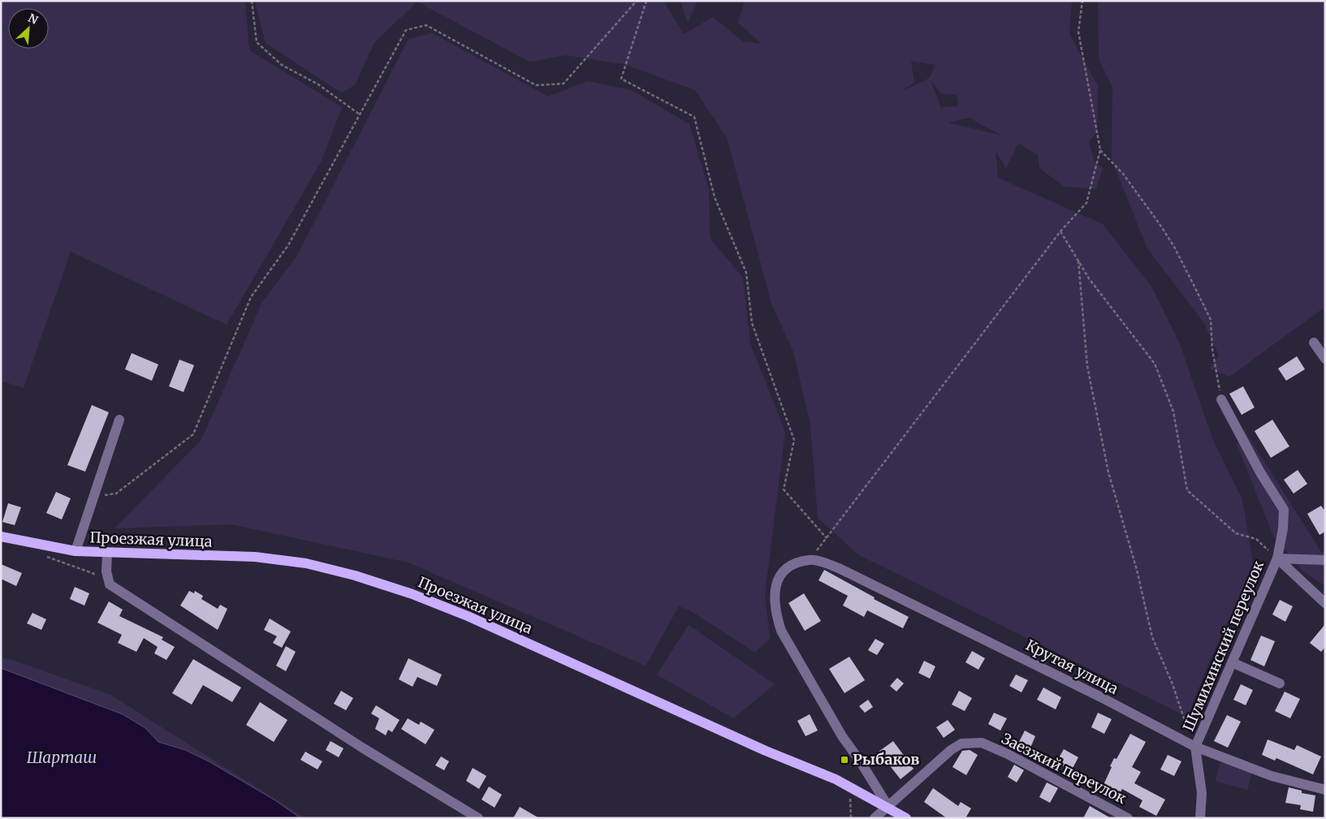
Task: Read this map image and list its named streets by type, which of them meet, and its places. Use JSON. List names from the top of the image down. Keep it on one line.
{"streets":{"main road":["Проезжая улица"],"street":["Шумихинский переулок","Крутая улица","Заезжий переулок"]},"crossings":[["Проезжая улица","Заезжий переулок"],["Шумихинский переулок","Крутая улица"]],"water":["Шарташ"],"places":{"transit":["Рыбаков"]},"north":"top right"}
